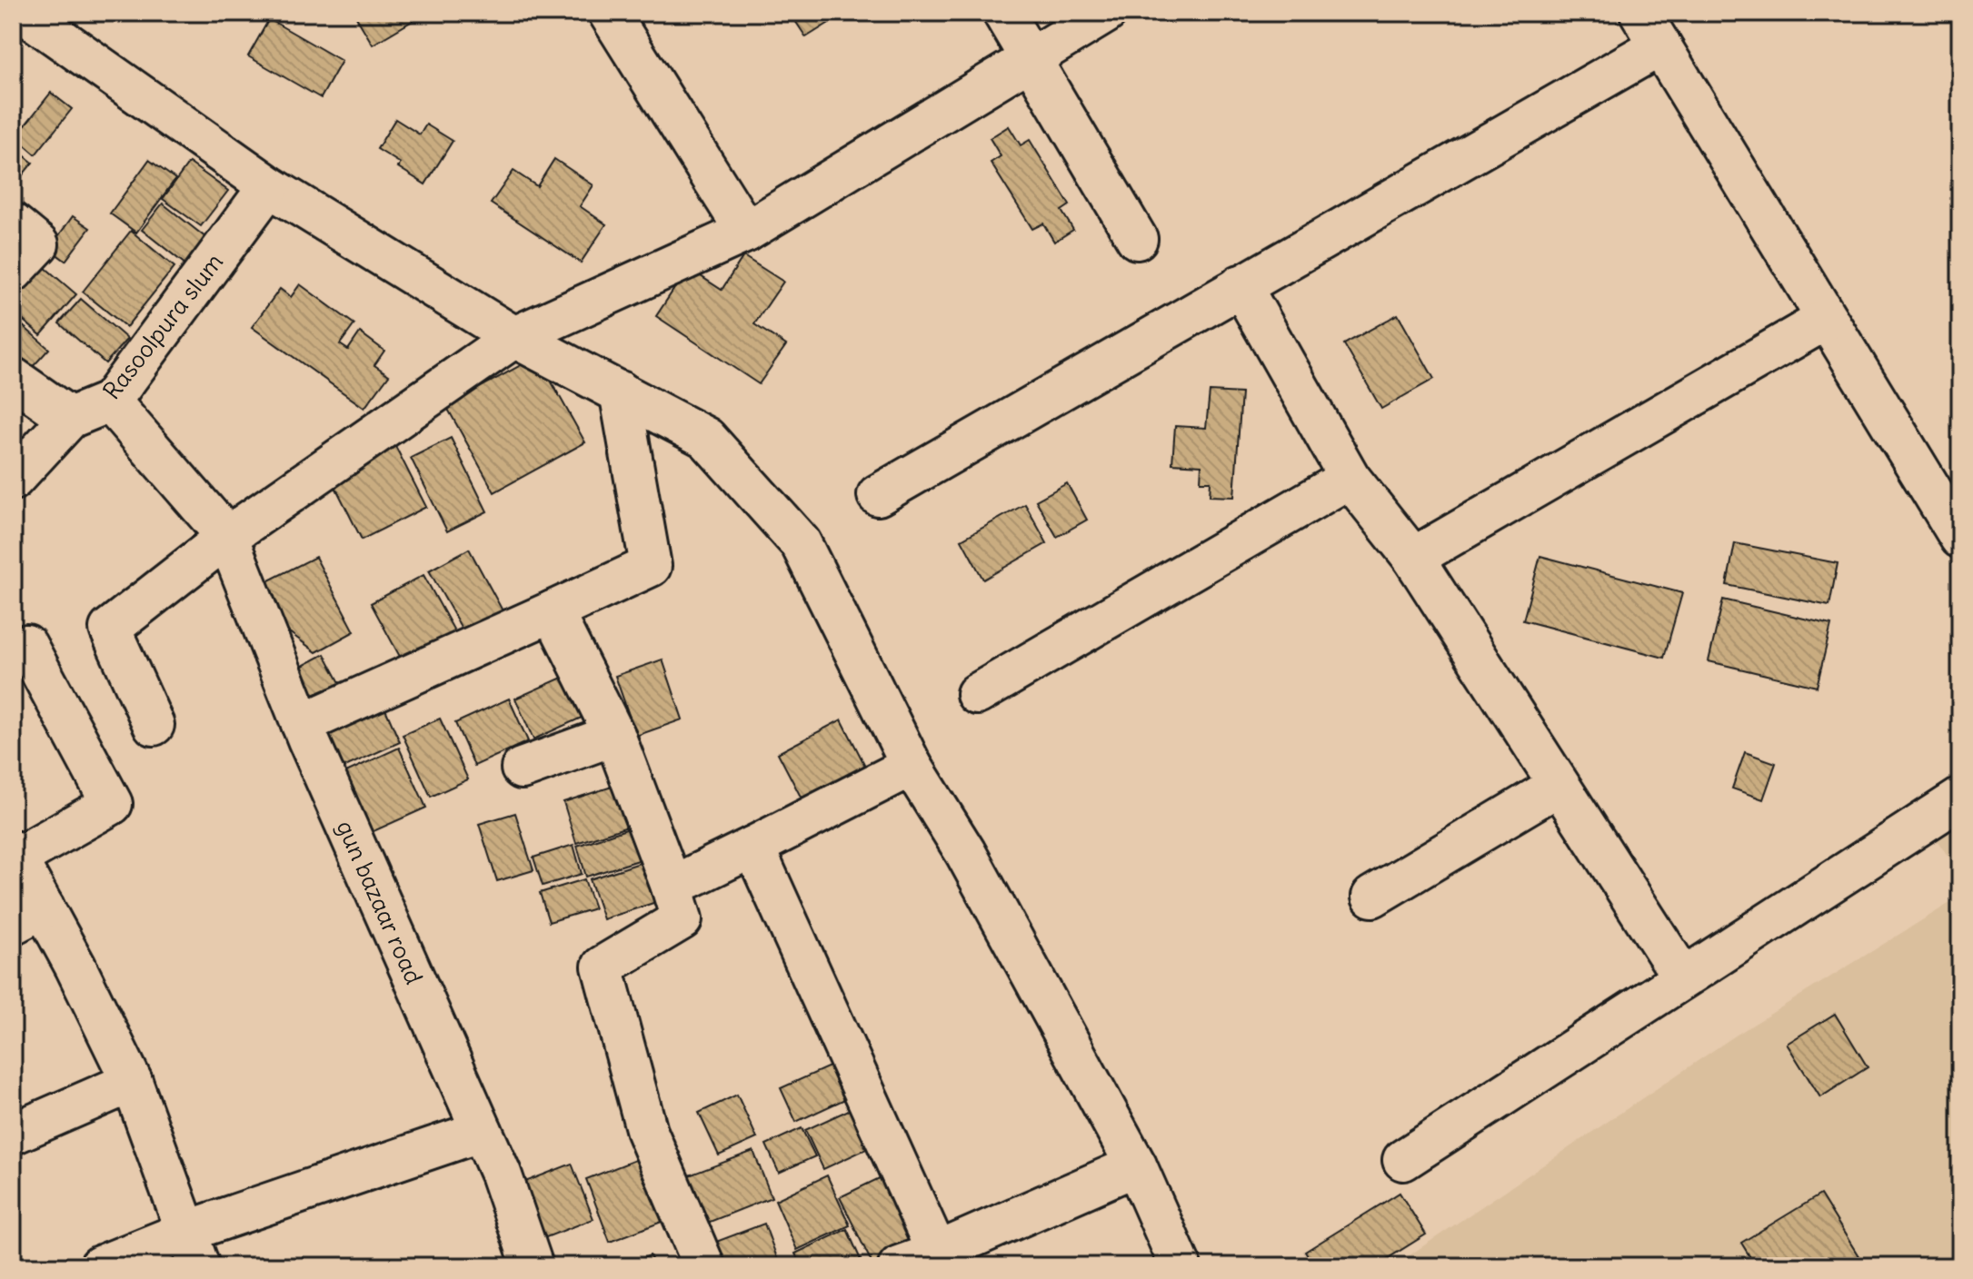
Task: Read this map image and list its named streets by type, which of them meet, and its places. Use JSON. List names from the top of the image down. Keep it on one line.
{"streets":{"street":["Rasoolpura slum","gun bazaar road"]},"crossings":[["Rasoolpura slum","gun bazaar road"]]}
